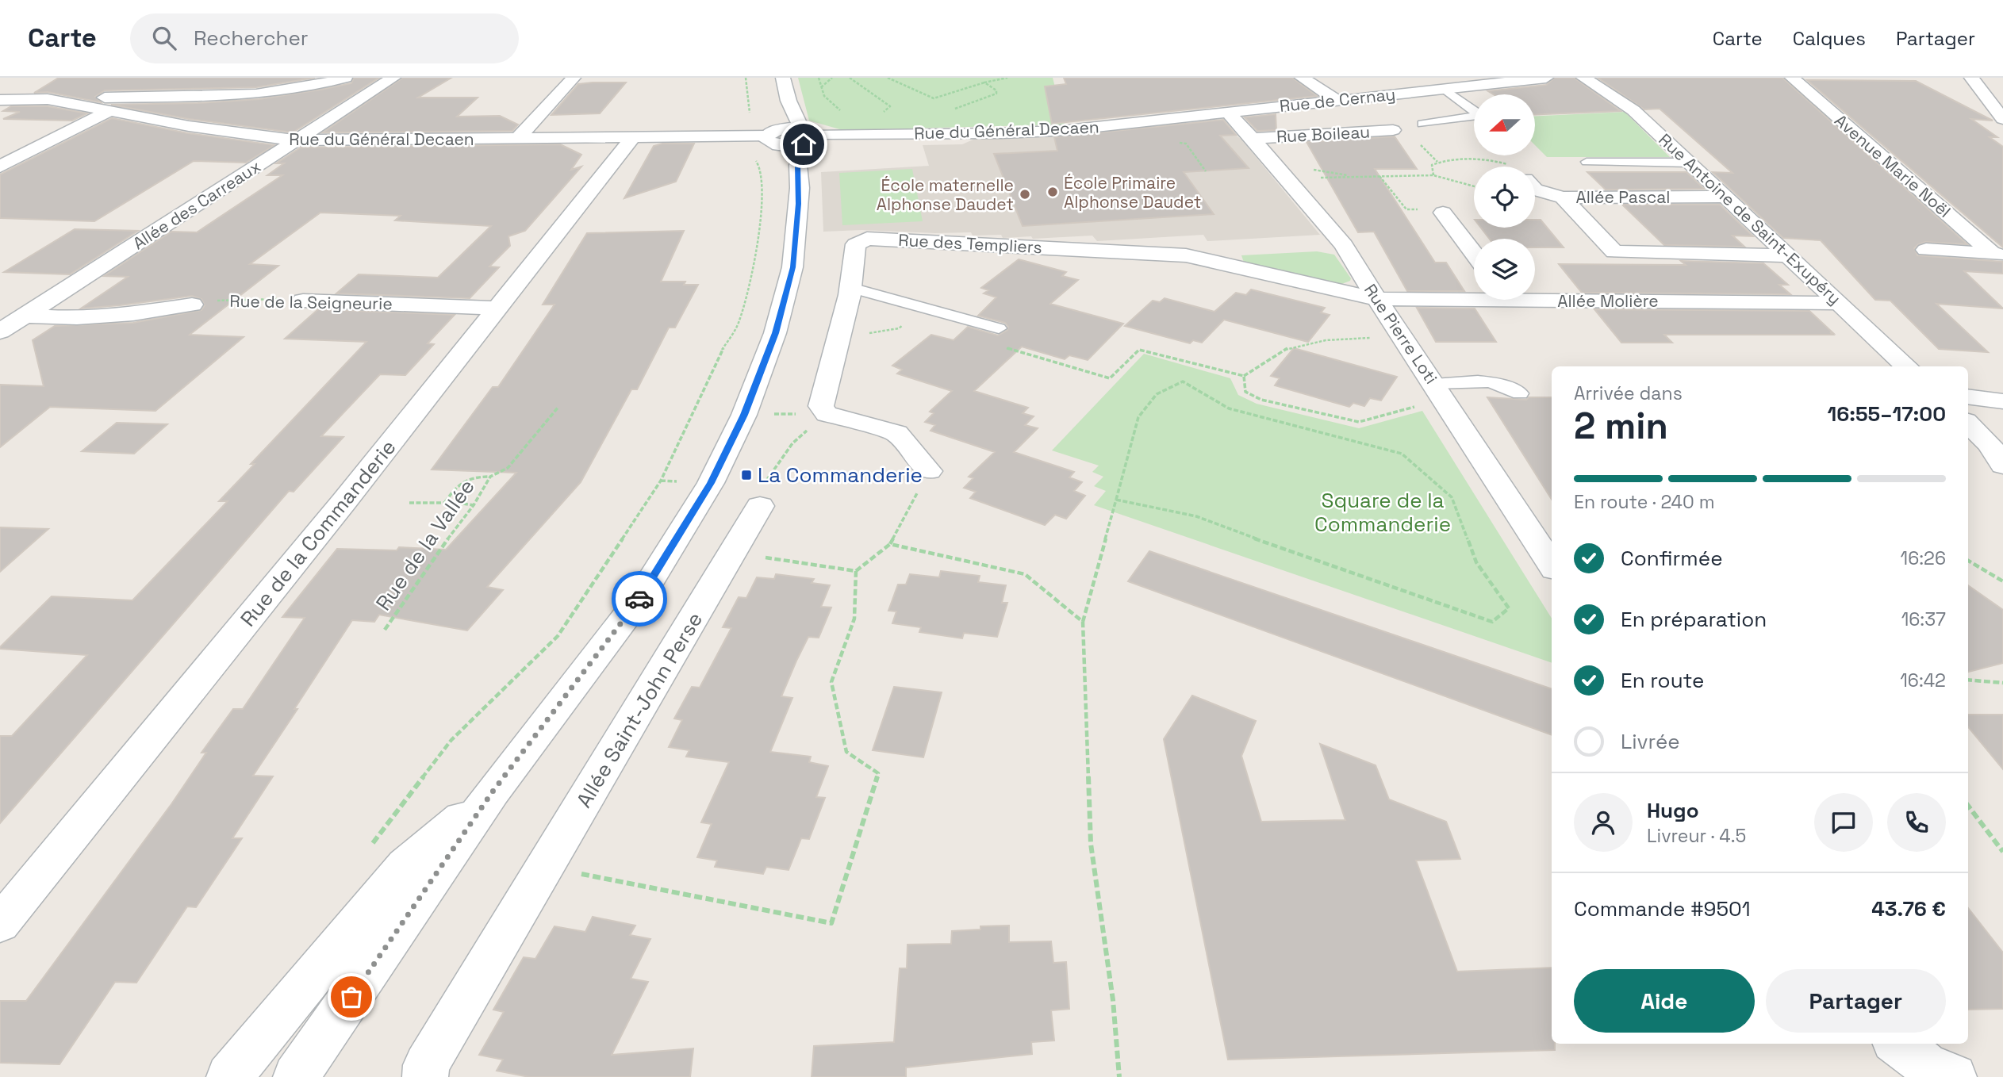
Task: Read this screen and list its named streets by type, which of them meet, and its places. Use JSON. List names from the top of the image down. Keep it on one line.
{"streets":{"street":["Rue de Cernay","Rue du Général Decaen","Rue Boileau","Avenue Marie Noël","Allée Pascal","Allée des Carreaux","Rue Antoine de Saint-Exupéry","Rue des Templiers","Allée Molière","Rue de la Seigneurie","Rue Pierre Loti","Rue de la Commanderie","Allée Saint-John Perse"],"path":["Rue de la Vallée"]},"crossings":[["Rue de Cernay","Rue du Général Decaen"],["Rue de Cernay","Rue Pierre Loti"],["Rue du Général Decaen","Allée des Carreaux"],["Rue du Général Decaen","Rue Pierre Loti"],["Rue du Général Decaen","Rue de la Commanderie"],["Rue Boileau","Rue Pierre Loti"],["Allée Pascal","Rue Antoine de Saint-Exupéry"],["Rue Antoine de Saint-Exupéry","Allée Molière"],["Rue des Templiers","Allée Molière"],["Rue des Templiers","Rue Pierre Loti"],["Allée Molière","Rue Pierre Loti"],["Rue de la Seigneurie","Rue de la Commanderie"]],"parks":["Square de la Commanderie"],"places":{"other":["École Primaire Alphonse Daudet","École maternelle Alphonse Daudet"],"transit":["La Commanderie"]},"north":"left","page":{"header":"Carte","search":"Rechercher","nav":["Carte","Calques","Partager"],"heading":["2 min","Arrivée dans","16:55–17:00"],"panel":["Hugo","Livreur · 4.5","Commande #9501","43.76 €"],"bar":"En route · 240 m","list":[["Confirmée","16:26"],["En préparation","16:37"],["En route","16:42"],"Livrée"],"buttons":["Aide","Partager"]}}
